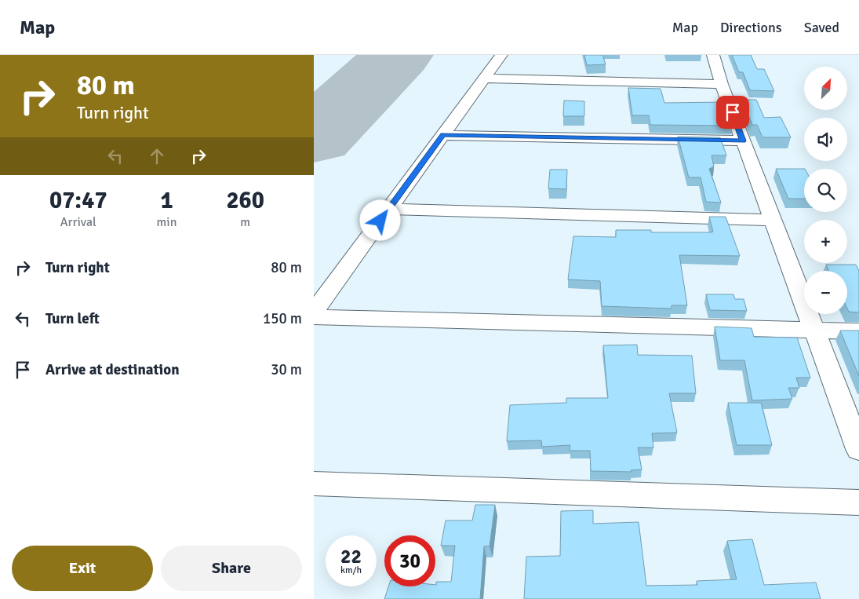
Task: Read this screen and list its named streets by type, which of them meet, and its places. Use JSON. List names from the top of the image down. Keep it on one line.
{"north":"top right","page":{"header":"Map","nav":["Map","Directions","Saved"],"turn":["80 m","Turn right"],"map_buttons":["+","−"],"eta":["07:47","Arrival","1","min","260","m"],"list":[{"name":"Turn right","value":"80 m"},{"name":"Turn left","value":"150 m"},{"name":"Arrive at destination","value":"30 m"}],"speed":"22 km/h","limit":"30","buttons":["Exit","Share"]}}
